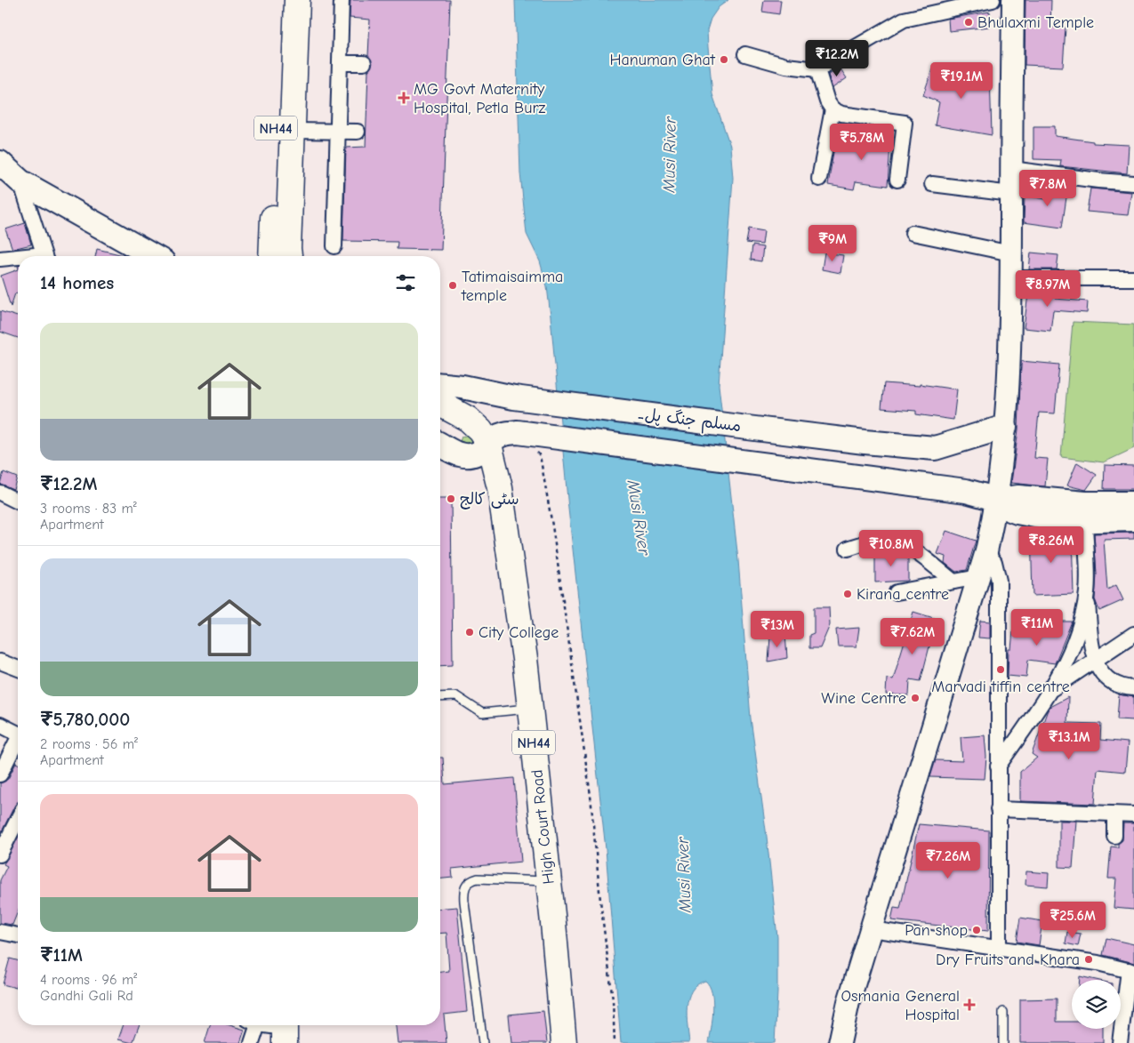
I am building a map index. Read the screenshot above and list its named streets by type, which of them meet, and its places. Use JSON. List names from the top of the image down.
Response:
{
  "streets": {
    "highway": ["NH44", "High Court Road"],
    "main road": ["مسلم جنگ پل۔"]
  },
  "water": ["Musi River"],
  "places": {
    "other": [
      "Bhulaxmi Temple",
      "Hanuman Ghat",
      "Tatimaisaimma temple",
      "سٹی کالج",
      "Kirana centre",
      "City College",
      "Marvadi tiffin centre",
      "Wine Centre",
      "Pan shop",
      "Dry Fruits and Khara"
    ],
    "health": ["MG Govt Maternity Hospital, Petla Burz", "Osmania General Hospital"]
  },
  "page": {
    "price": [
      "₹12.2M",
      "₹19.1M",
      "₹5.78M",
      "₹7.8M",
      "₹9M",
      "₹8.97M",
      "₹8.26M",
      "₹10.8M",
      "₹11M",
      "₹13M",
      "₹7.62M",
      "₹13.1M",
      "₹7.26M",
      "₹25.6M"
    ],
    "heading": "14 homes",
    "list": [
      {
        "name": "₹12.2M",
        "note": "3 rooms · 83 m² · Apartment"
      },
      {
        "name": "₹5,780,000",
        "note": "2 rooms · 56 m² · Apartment"
      },
      {
        "name": "₹11M",
        "note": "4 rooms · 96 m² · Gandhi Gali Rd"
      }
    ]
  }
}
